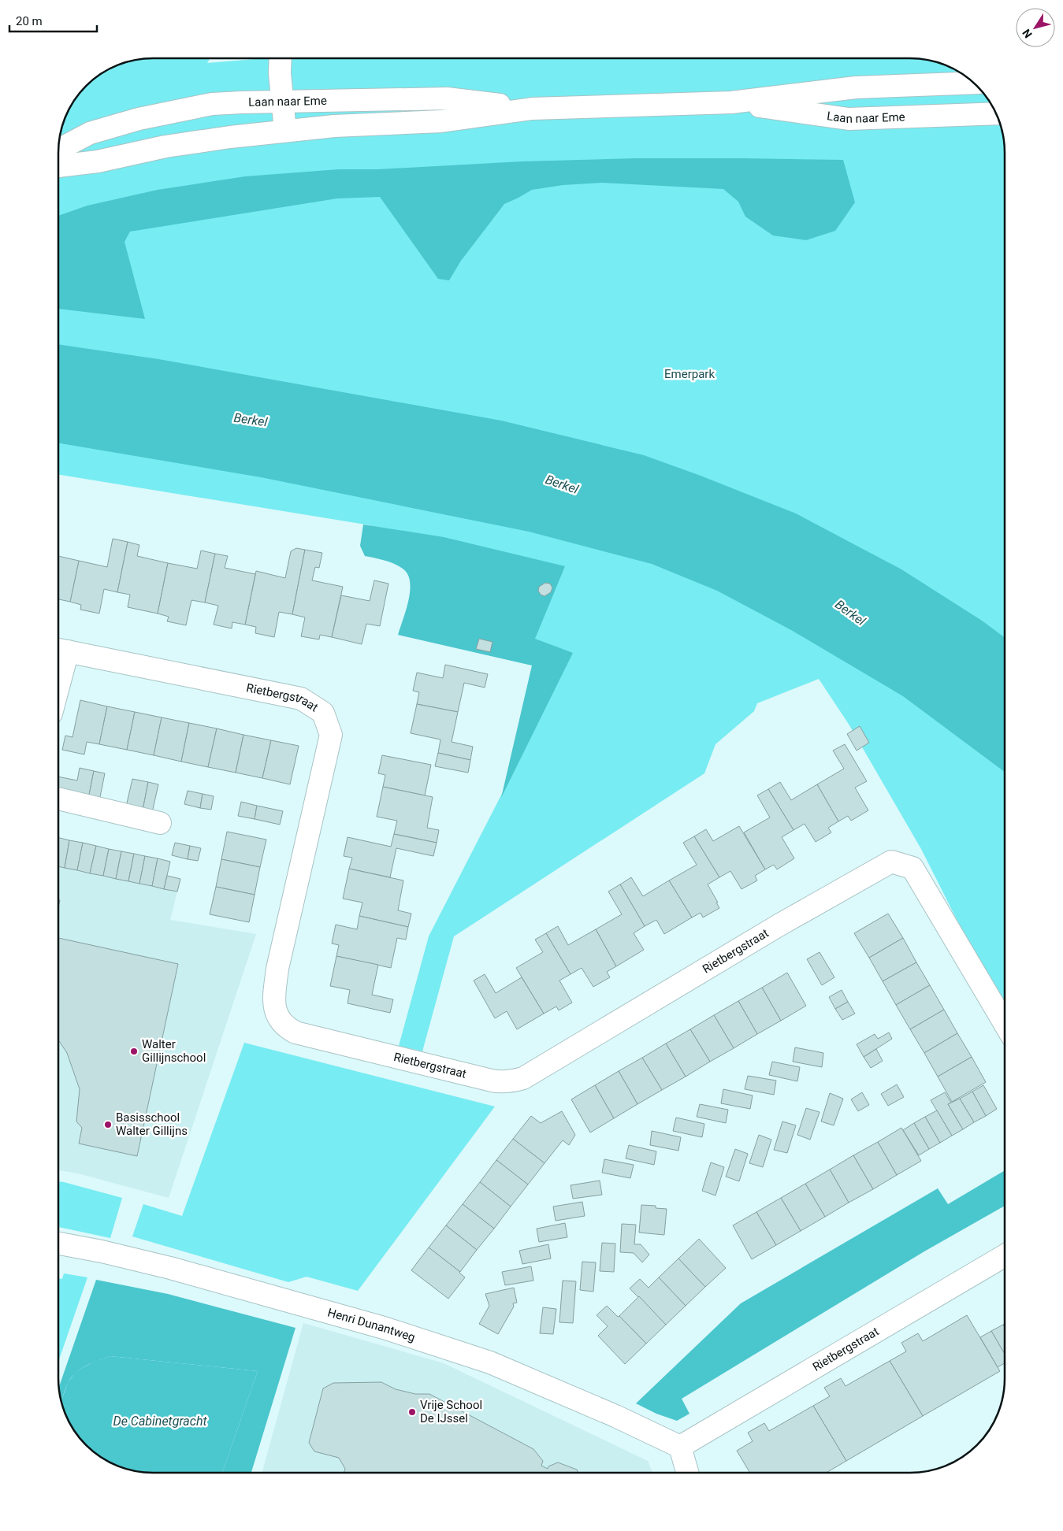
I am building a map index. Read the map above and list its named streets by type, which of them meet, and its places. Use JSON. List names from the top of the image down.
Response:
{
  "streets": {
    "street": ["Laan naar Eme", "Rietbergstraat", "Henri Dunantweg"]
  },
  "crossings": [
    ["Rietbergstraat", "Henri Dunantweg"]
  ],
  "water": ["Berkel", "De Cabinetgracht"],
  "parks": ["Emerpark"],
  "places": ["Walter Gillijnschool", "Basisschool Walter Gillijns", "Vrije School De IJssel"],
  "scale_bar": "20 m",
  "north": "bottom left"
}
